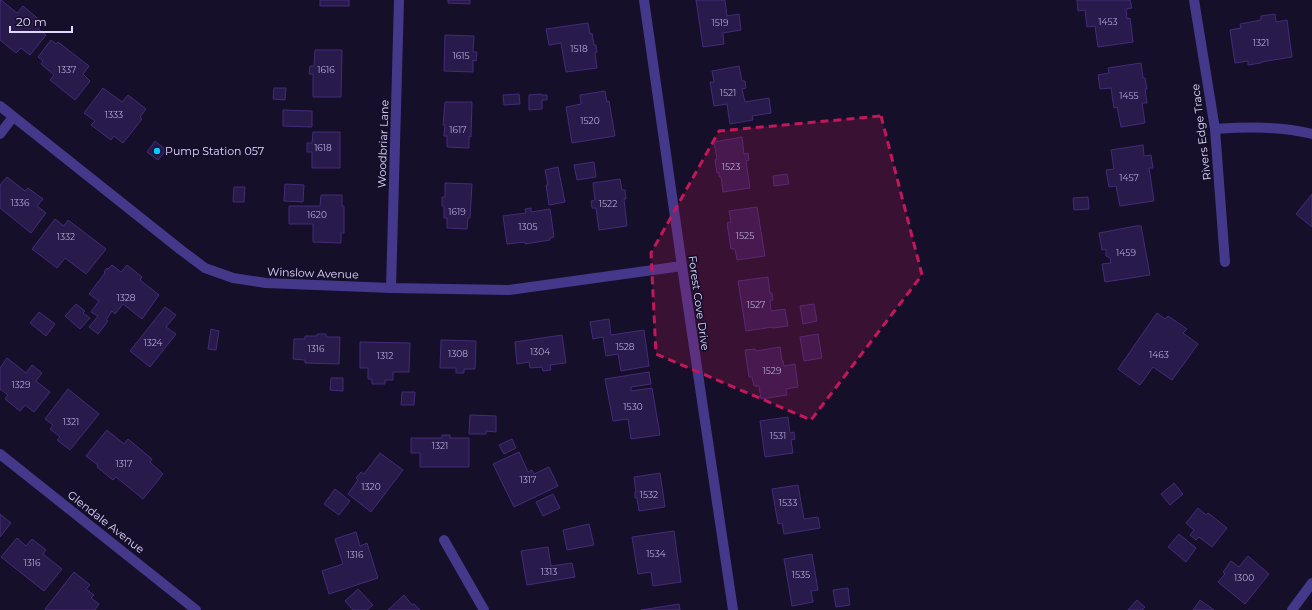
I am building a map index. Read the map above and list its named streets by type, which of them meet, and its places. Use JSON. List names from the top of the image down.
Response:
{
  "streets": {
    "street": [
      "Rivers Edge Trace",
      "Woodbriar Lane",
      "Winslow Avenue",
      "Forest Cove Drive",
      "Glendale Avenue"
    ]
  },
  "crossings": [
    ["Woodbriar Lane", "Winslow Avenue"],
    ["Winslow Avenue", "Forest Cove Drive"]
  ],
  "places": ["Pump Station 057"],
  "house_numbers": [
    "1453",
    "1519",
    "1321",
    "1518",
    "1615",
    "1337",
    "1616",
    "1521",
    "1455",
    "1333",
    "1520",
    "1617",
    "1618",
    "1523",
    "1457",
    "1336",
    "1522",
    "1619",
    "1620",
    "1305",
    "1525",
    "1332",
    "1459",
    "1328",
    "1527",
    "1324",
    "1528",
    "1316",
    "1304",
    "1308",
    "1463",
    "1312",
    "1529",
    "1329",
    "1530",
    "1321",
    "1531",
    "1321",
    "1317",
    "1317",
    "1320",
    "1532",
    "1533",
    "1534",
    "1316",
    "1316",
    "1313",
    "1535",
    "1300"
  ],
  "scale_bar": "20 m"
}
